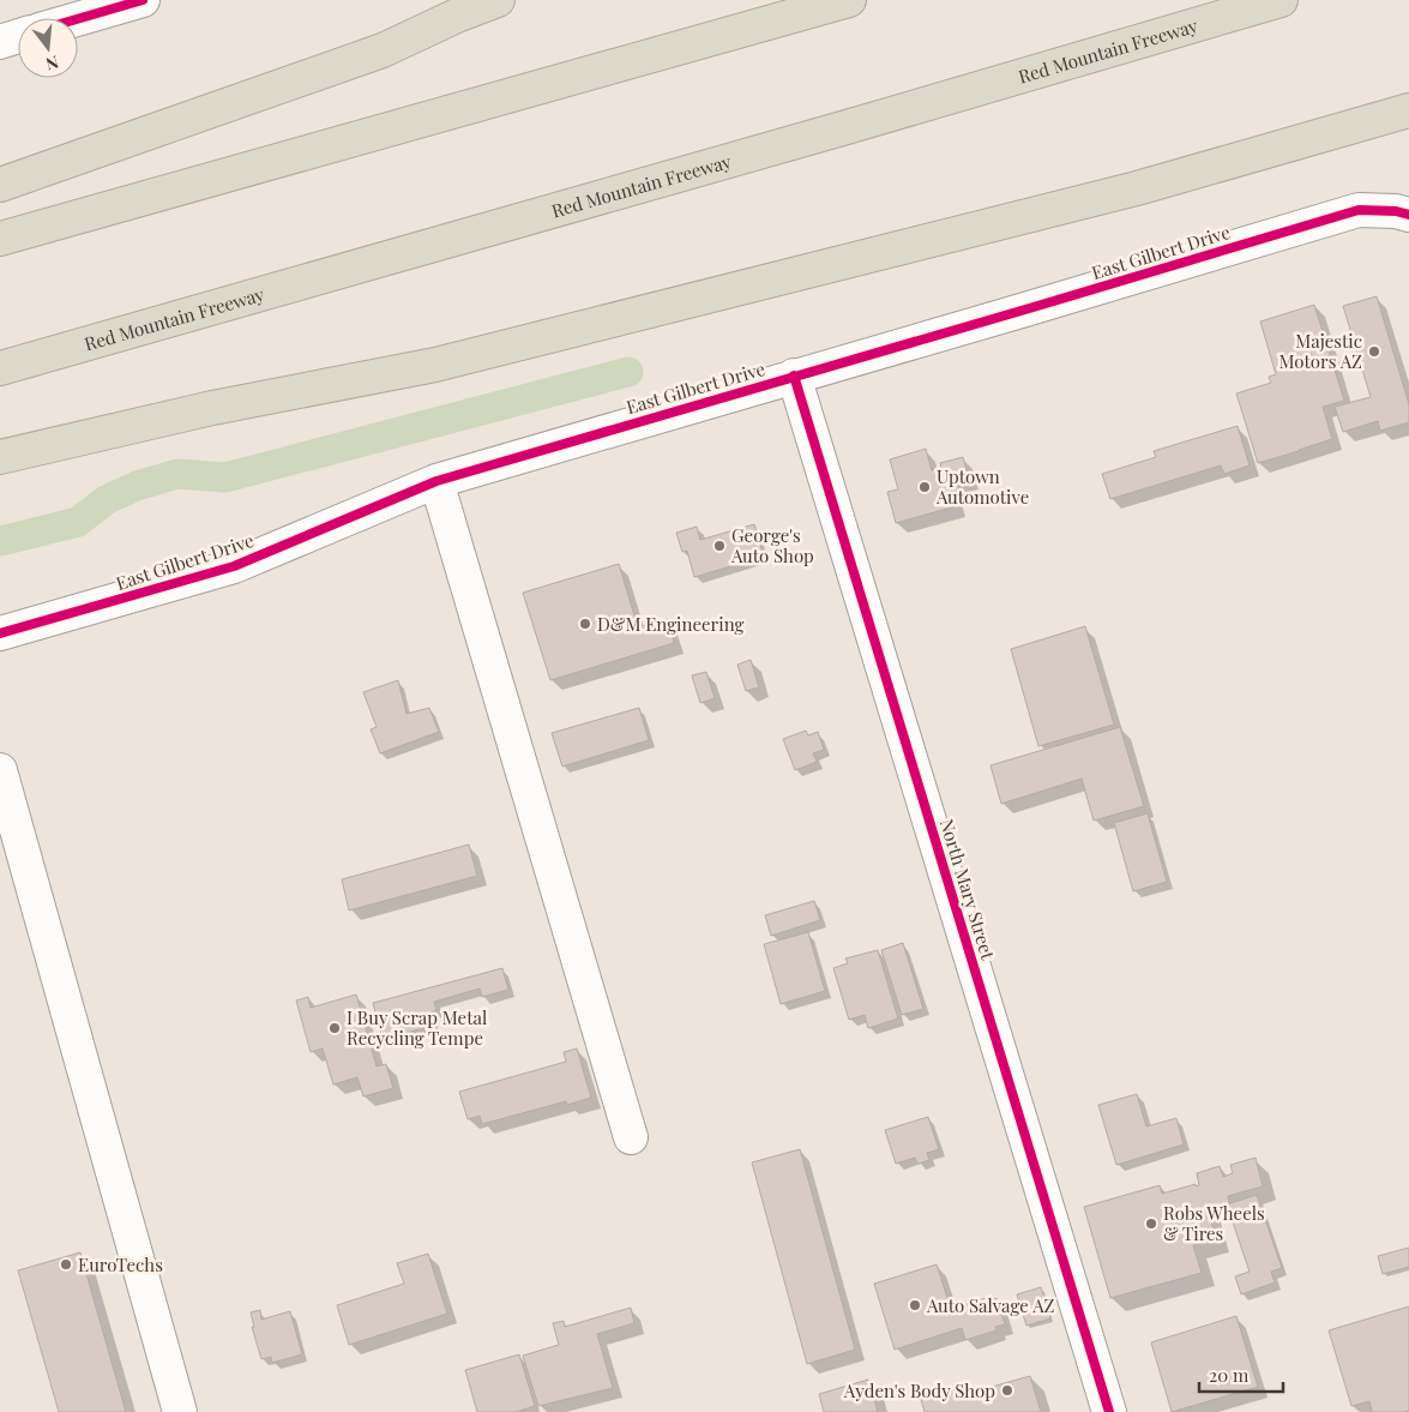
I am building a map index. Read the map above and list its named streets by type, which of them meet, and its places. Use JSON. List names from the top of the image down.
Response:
{
  "streets": {
    "highway": ["Red Mountain Freeway"],
    "street": ["East Gilbert Drive", "North Mary Street"]
  },
  "crossings": [
    ["East Gilbert Drive", "North Mary Street"]
  ],
  "places": [
    "Majestic Motors AZ",
    "Uptown Automotive",
    "George's Auto Shop",
    "D&M Engineering",
    "I Buy Scrap Metal Recycling Tempe",
    "Robs Wheels & Tires",
    "EuroTechs",
    "Auto Salvage AZ",
    "Ayden's Body Shop"
  ],
  "scale_bar": "20 m",
  "north": "bottom"
}
